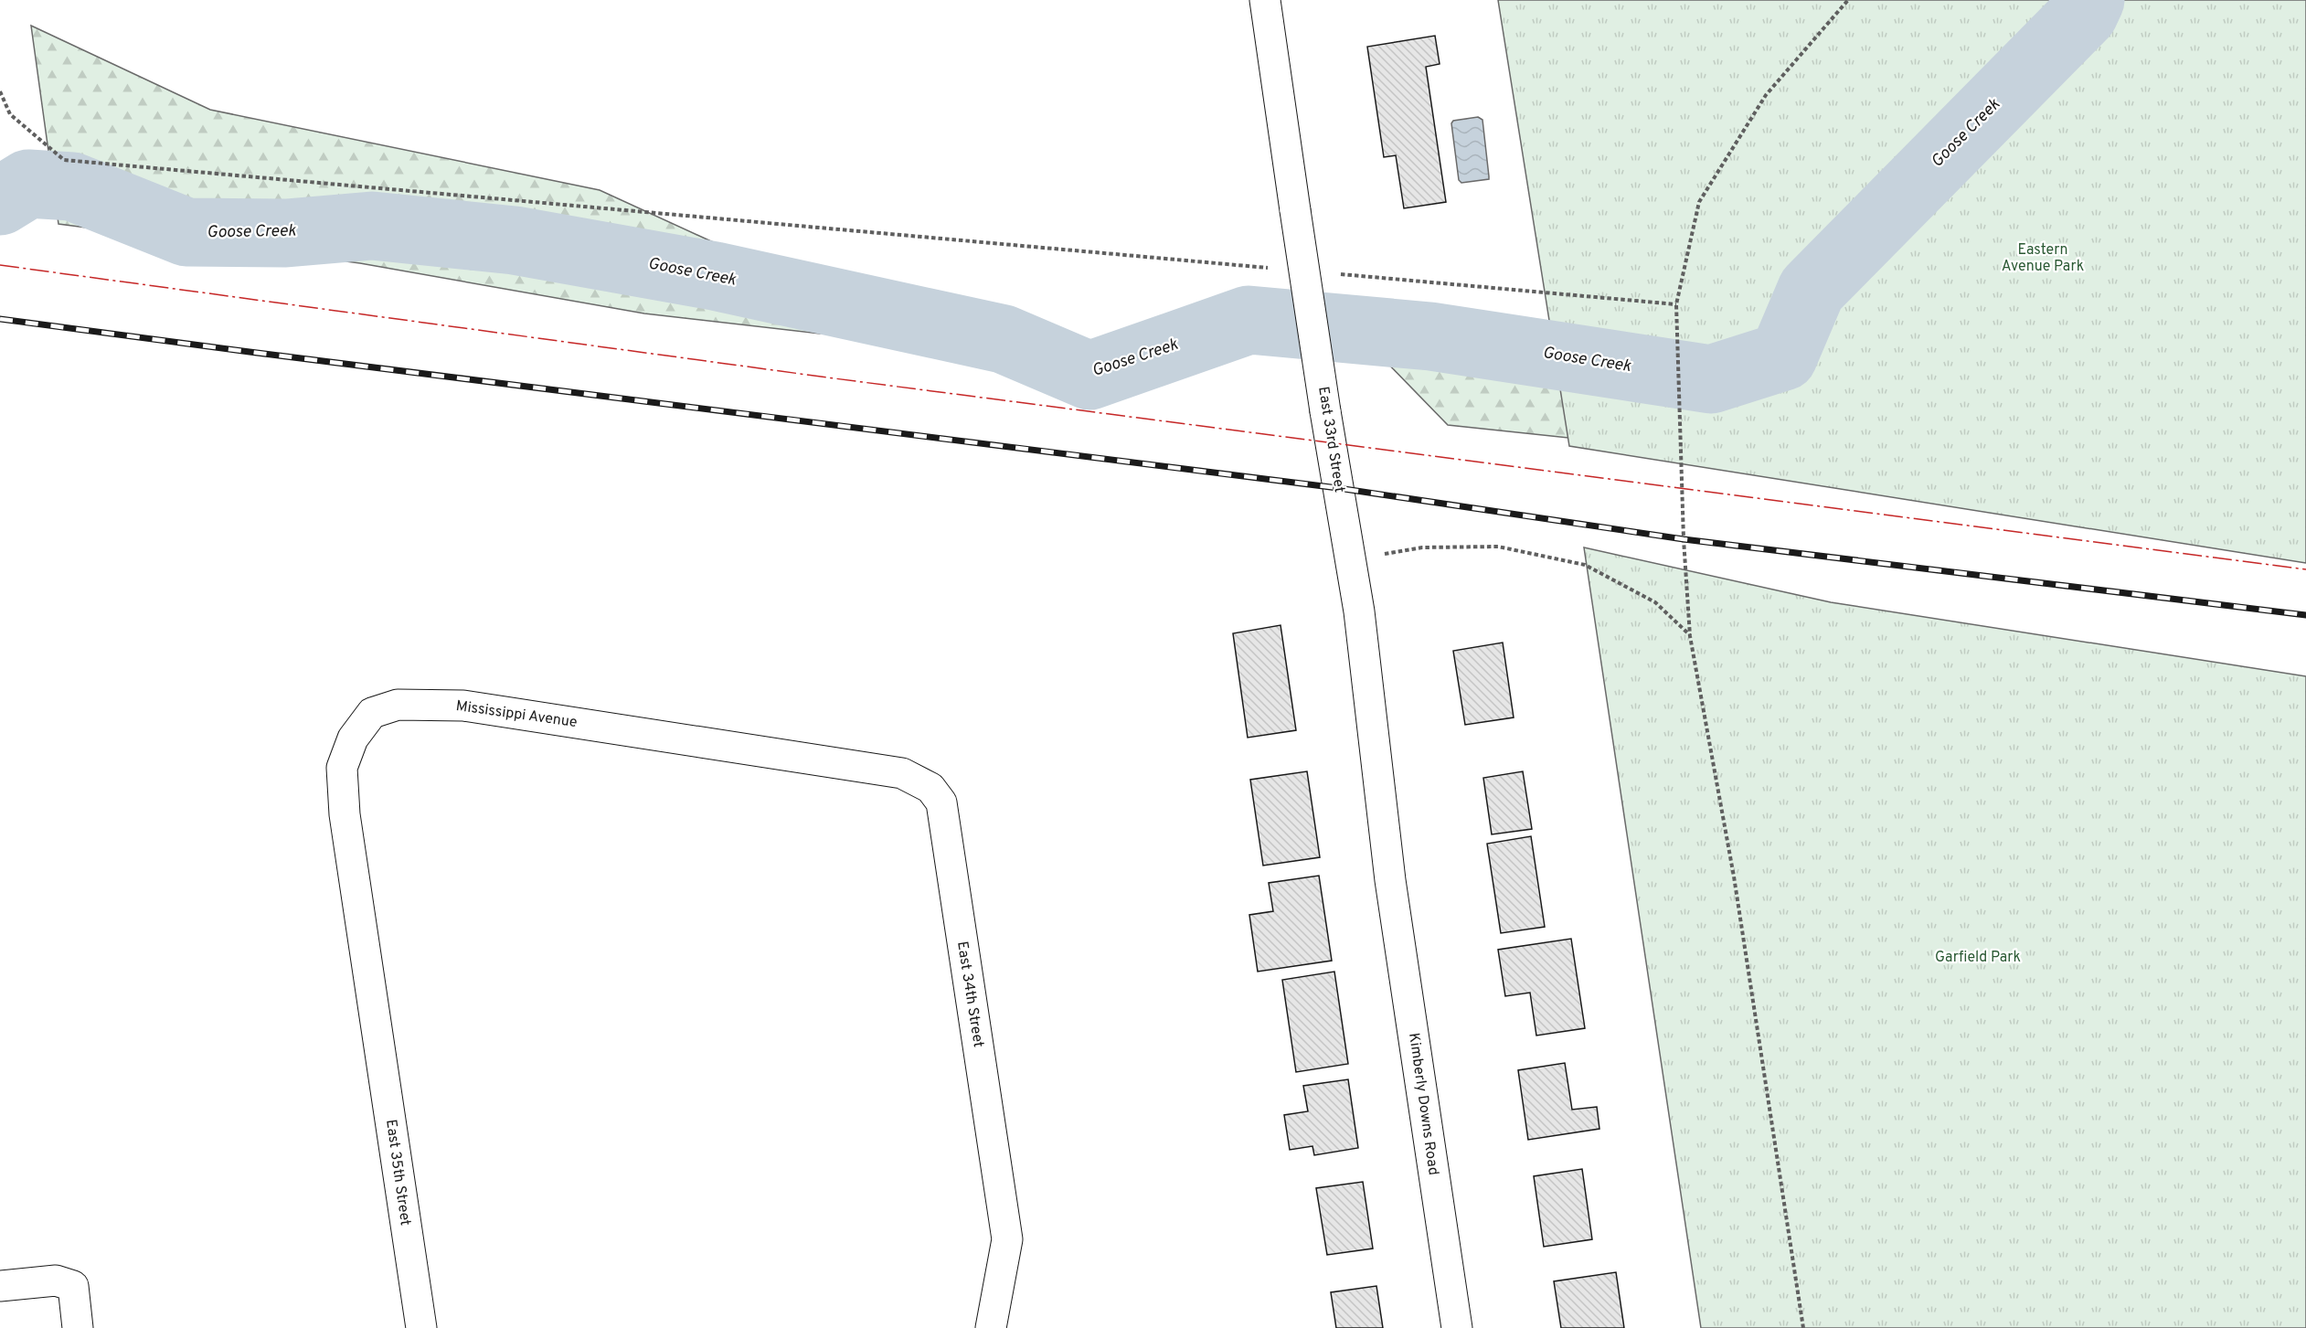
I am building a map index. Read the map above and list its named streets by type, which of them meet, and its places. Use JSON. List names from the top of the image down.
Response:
{
  "streets": {
    "street": [
      "East 33rd Street",
      "Mississippi Avenue",
      "East 34th Street",
      "Kimberly Downs Road",
      "East 35th Street"
    ]
  },
  "crossings": [
    ["East 33rd Street", "Kimberly Downs Road"],
    ["Mississippi Avenue", "East 34th Street"],
    ["Mississippi Avenue", "East 35th Street"]
  ],
  "water": ["Goose Creek"],
  "parks": ["Eastern Avenue Park", "Garfield Park"]
}
